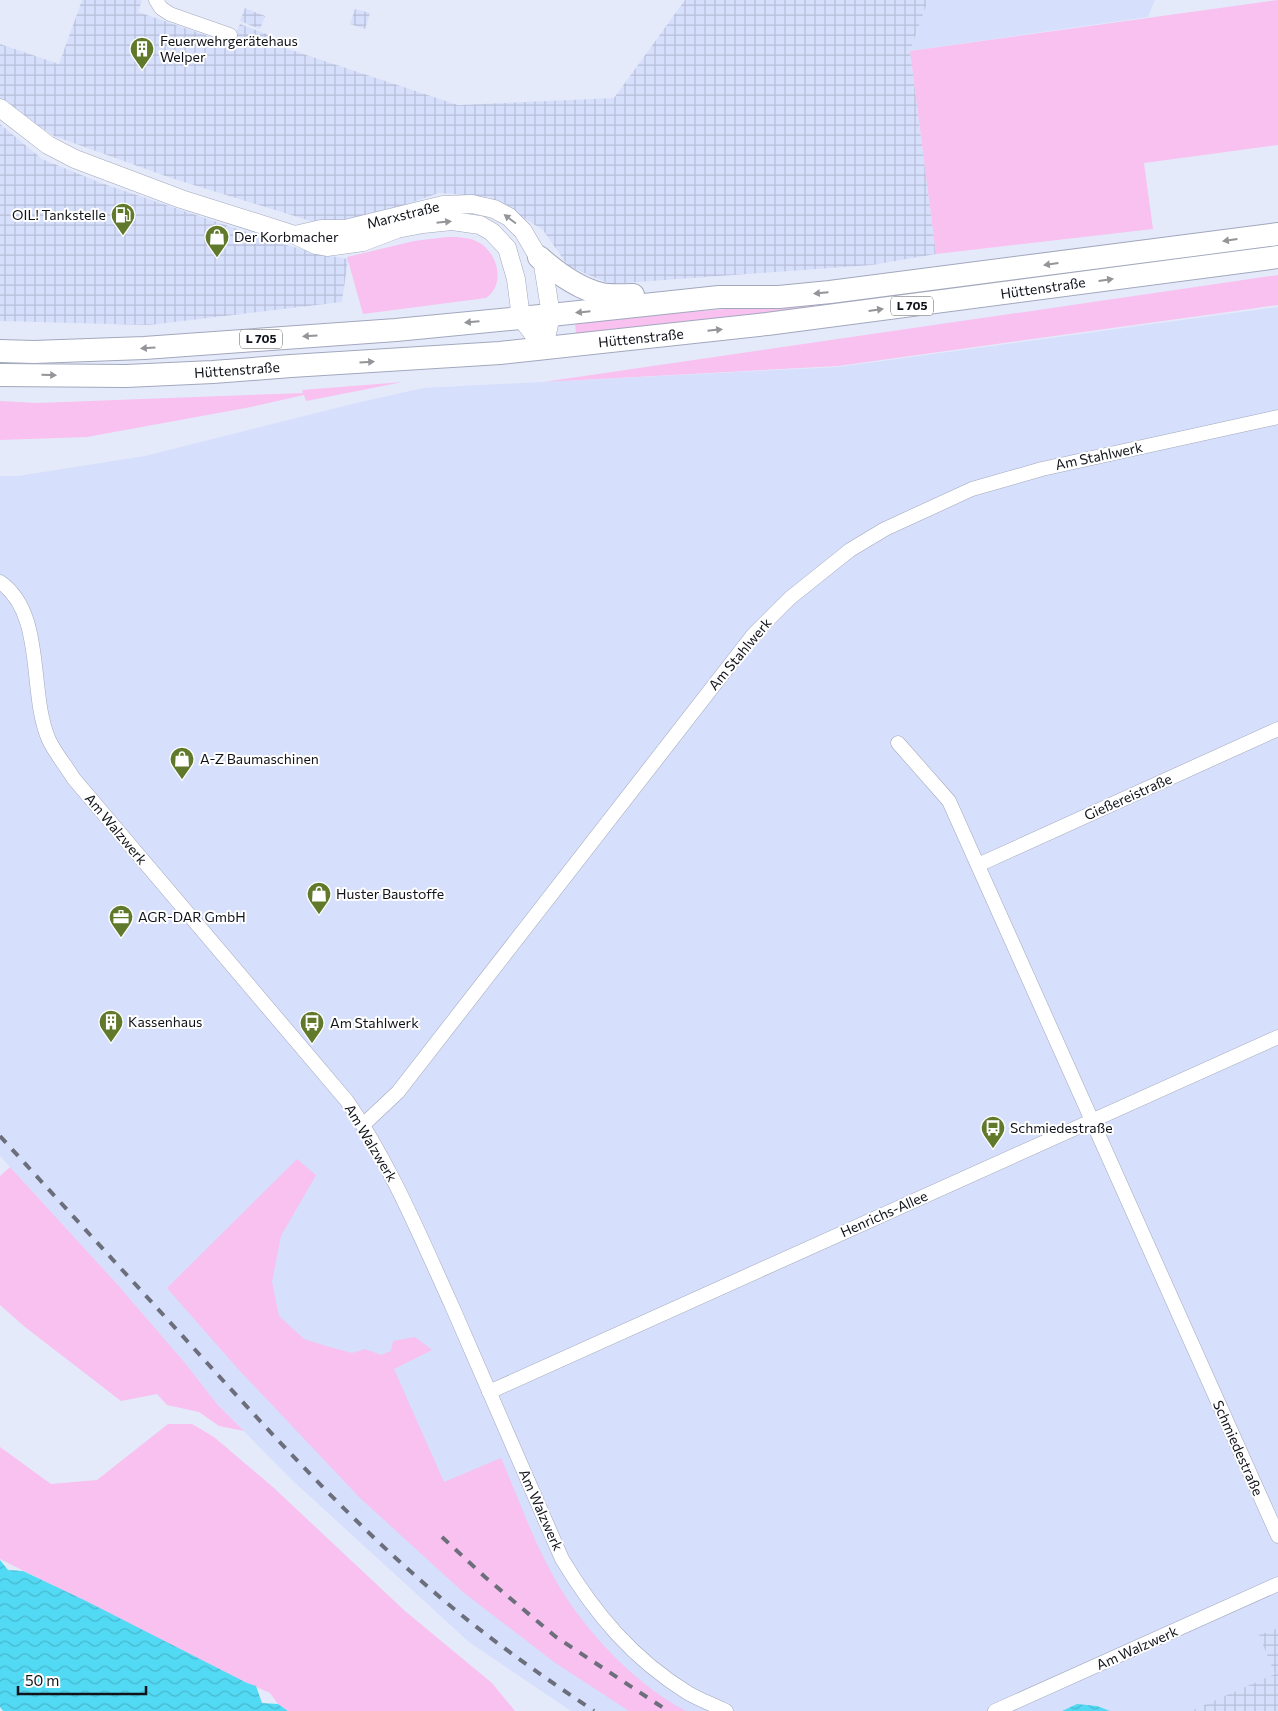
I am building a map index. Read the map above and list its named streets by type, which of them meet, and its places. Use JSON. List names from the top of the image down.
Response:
{
  "streets": {
    "main road": ["Hüttenstraße", "L 705"],
    "street": [
      "Marxstraße",
      "Am Stahlwerk",
      "Gießereistraße",
      "Am Walzwerk",
      "Henrichs-Allee",
      "Schmiedestraße"
    ]
  },
  "crossings": [
    ["Marxstraße", "Hüttenstraße"],
    ["Marxstraße", "L 705"],
    ["Hüttenstraße", "L 705"],
    ["Am Stahlwerk", "Am Walzwerk"],
    ["Gießereistraße", "Schmiedestraße"],
    ["Am Walzwerk", "Henrichs-Allee"],
    ["Henrichs-Allee", "Schmiedestraße"]
  ],
  "places": {
    "building": ["Feuerwehrgerätehaus Welper", "Kassenhaus"],
    "fuel station": ["OIL! Tankstelle"],
    "shop": ["Der Korbmacher", "A-Z Baumaschinen", "Huster Baustoffe"],
    "office": ["AGR-DAR GmbH"],
    "bus stop": ["Am Stahlwerk", "Schmiedestraße"]
  },
  "scale_bar": "50 m"
}
